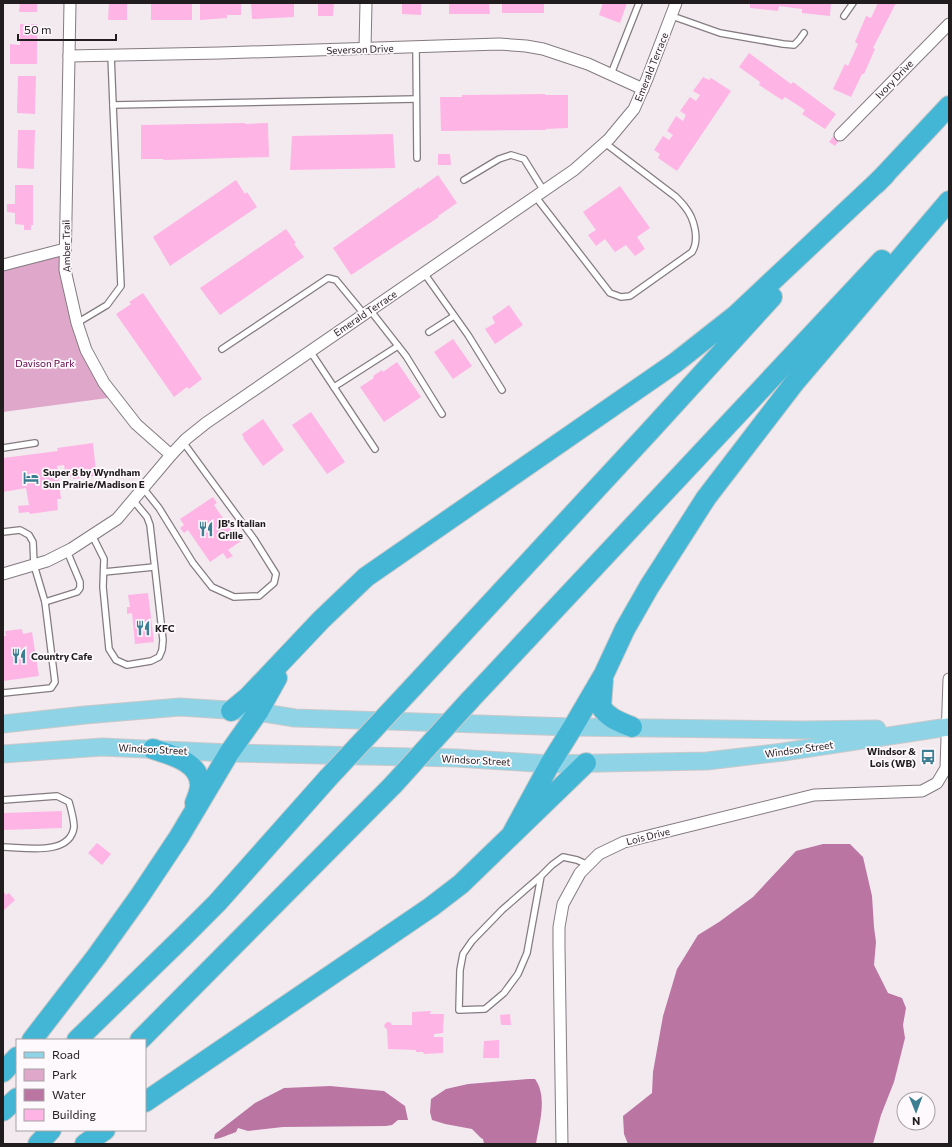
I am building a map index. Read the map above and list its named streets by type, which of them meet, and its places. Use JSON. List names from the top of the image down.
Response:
{
  "streets": {
    "main road": ["Windsor Street"],
    "street": [
      "Severson Drive",
      "Emerald Terrace",
      "Ivory Drive",
      "Amber Trail",
      "Lois Drive"
    ]
  },
  "crossings": [
    ["Severson Drive", "Emerald Terrace"],
    ["Severson Drive", "Amber Trail"],
    ["Emerald Terrace", "Amber Trail"],
    ["Windsor Street", "Lois Drive"]
  ],
  "parks": ["Davison Park"],
  "places": {
    "hotel": ["Super 8 by Wyndham Sun Prairie/Madison E"],
    "restaurant": ["JB's Italian Grille", "KFC", "Country Cafe"],
    "bus stop": ["Windsor & Lois (WB)"]
  },
  "legend": [
    "Road",
    "Park",
    "Water",
    "Building"
  ],
  "scale_bar": "50 m",
  "north": "bottom"
}
